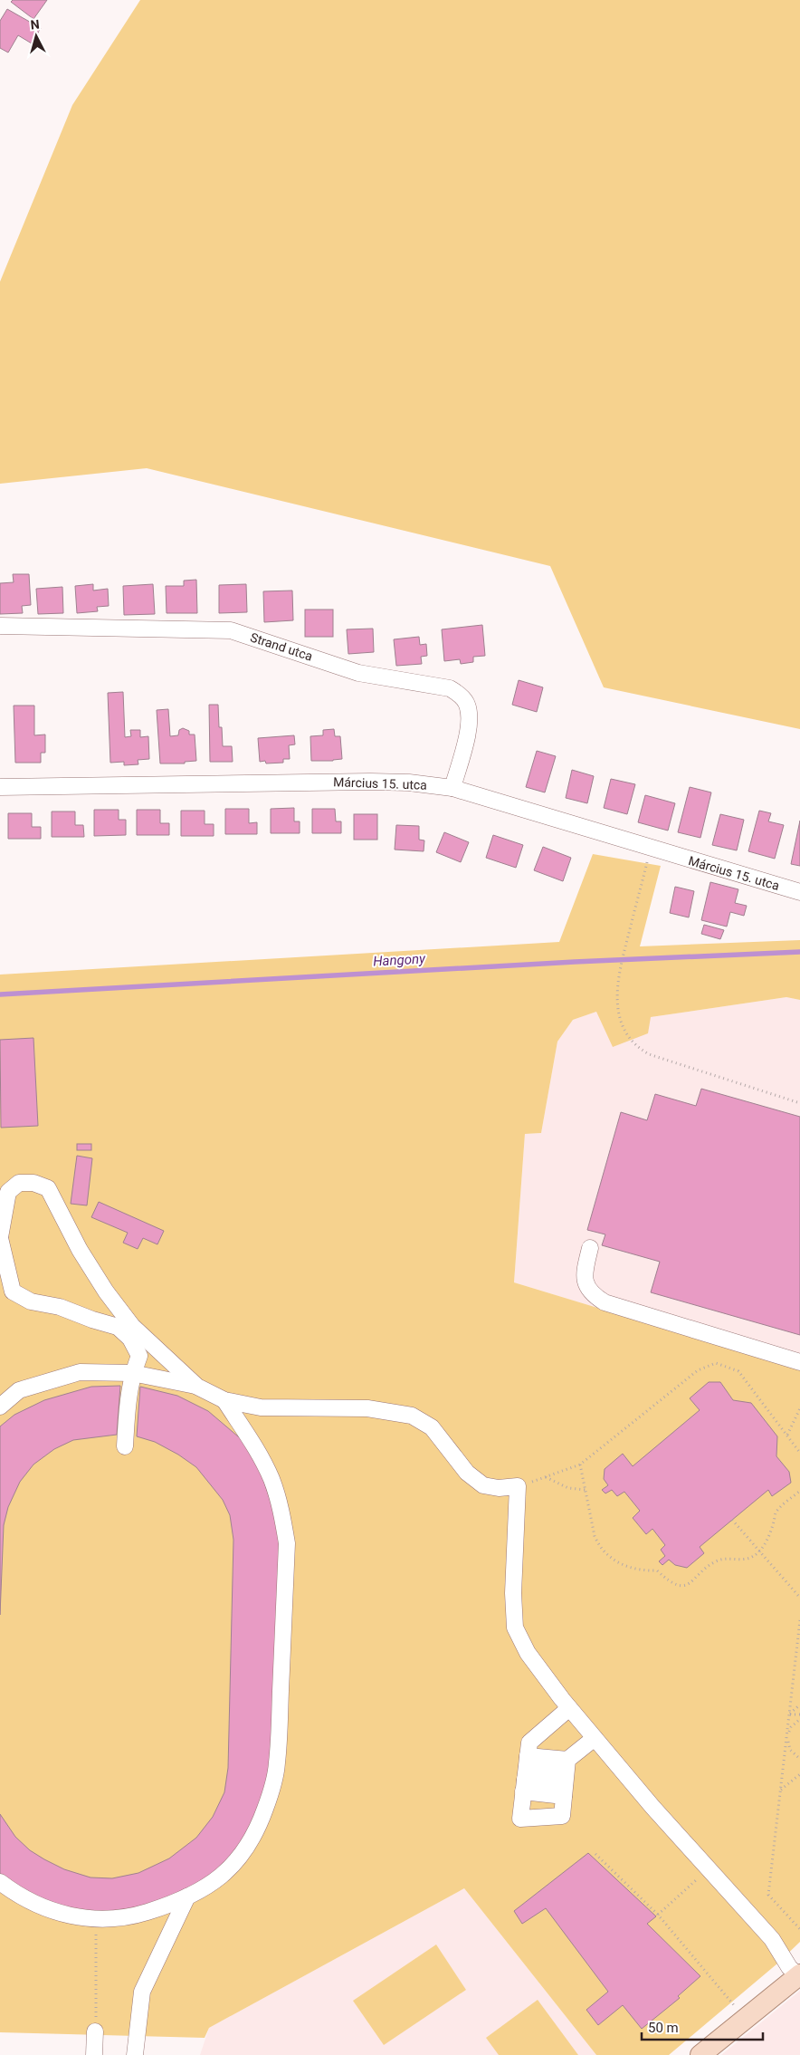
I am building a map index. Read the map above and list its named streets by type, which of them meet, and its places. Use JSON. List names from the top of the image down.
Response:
{
  "streets": {
    "street": ["Strand utca", "Március 15. utca"]
  },
  "crossings": [
    ["Strand utca", "Március 15. utca"]
  ],
  "water": ["Hangony"],
  "scale_bar": "50 m",
  "north": "top"
}
